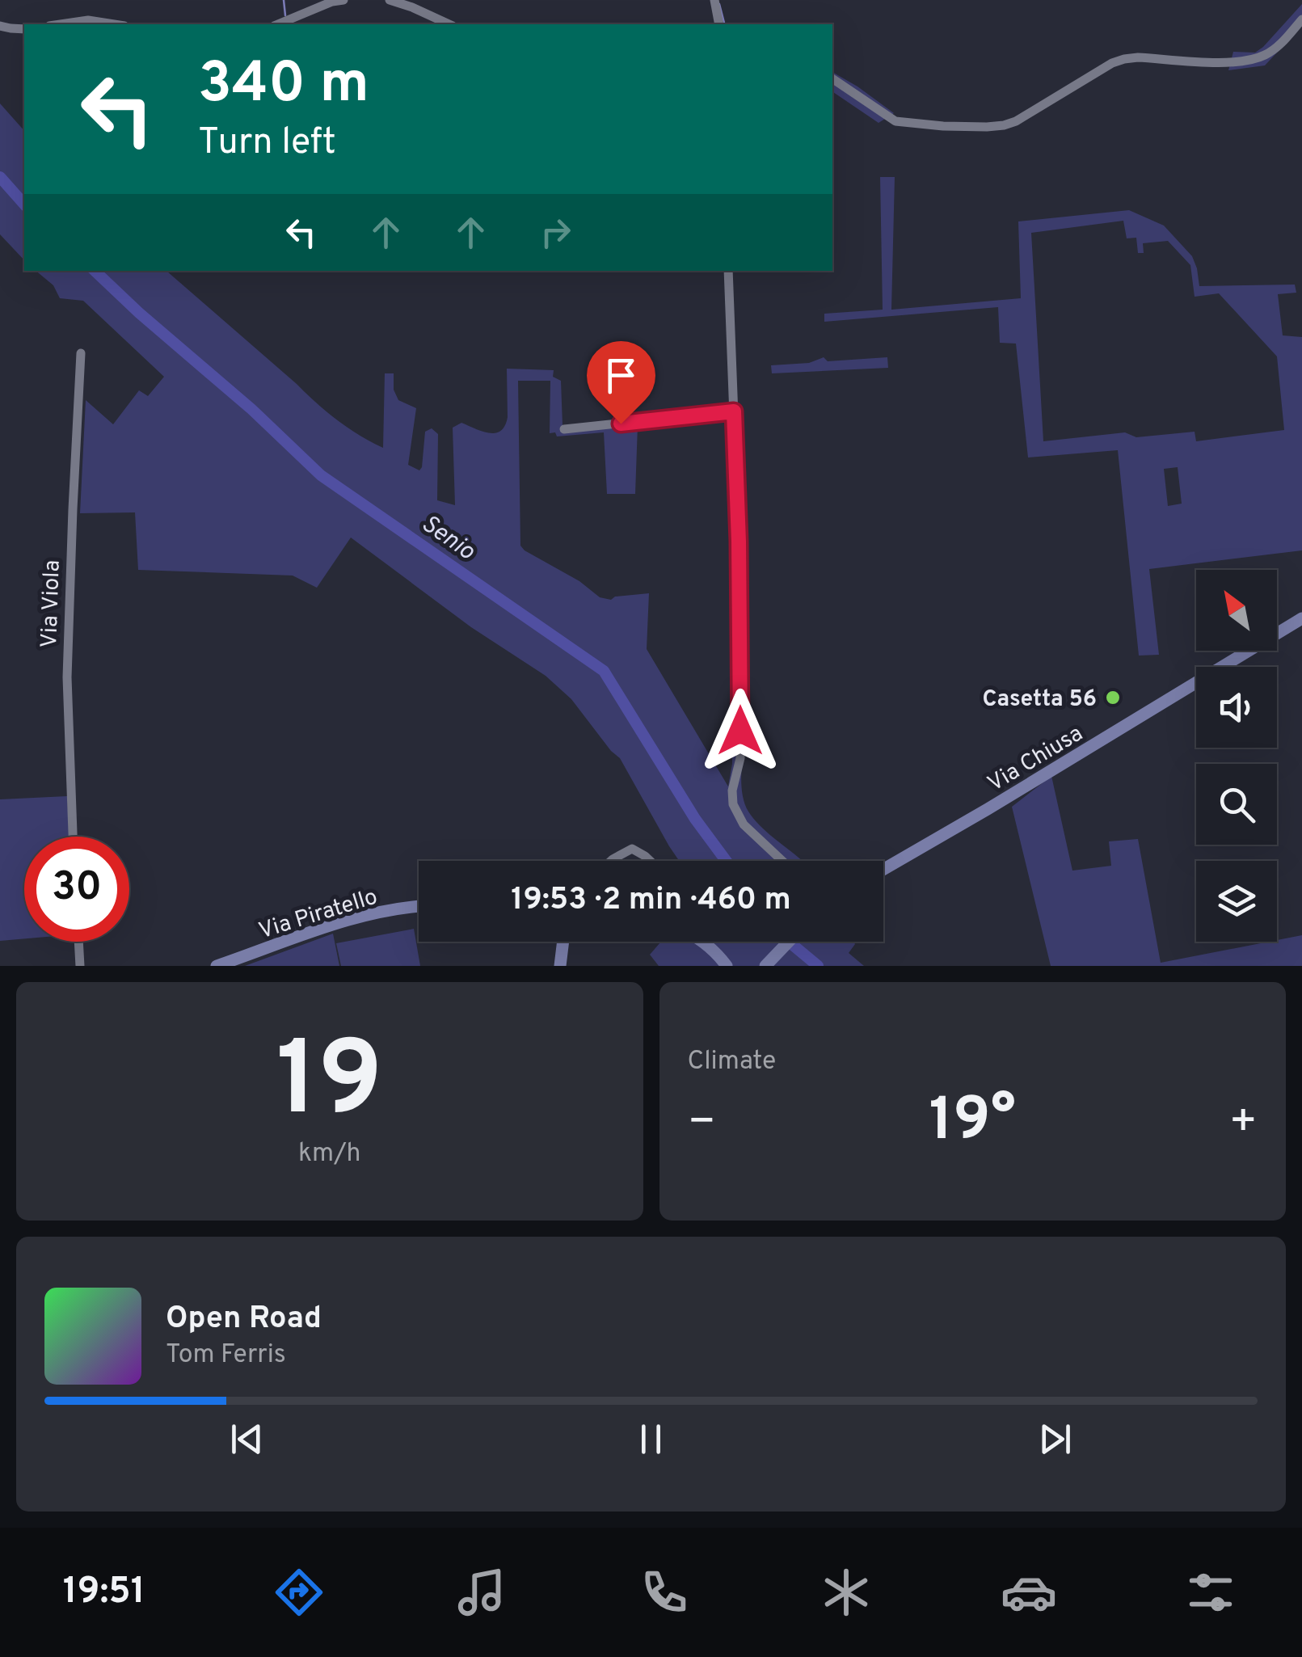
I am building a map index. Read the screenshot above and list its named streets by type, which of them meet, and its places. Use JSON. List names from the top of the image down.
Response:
{
  "streets": {
    "main road": ["Via Chiusa", "Via Piratello"],
    "street": ["Via Viola"]
  },
  "water": ["Senio"],
  "places": ["Casetta 56"],
  "north": "top left",
  "page": {
    "turn": ["340 m", "Turn left"],
    "limit": "30",
    "trip": "19:53 · 2 min · 460 m",
    "tile": [
      ["19", "km/h"],
      "Climate"
    ],
    "heat": ["−", "19°", "+"],
    "song": ["Open Road", "Tom Ferris"],
    "tabs": "19:51"
  }
}
